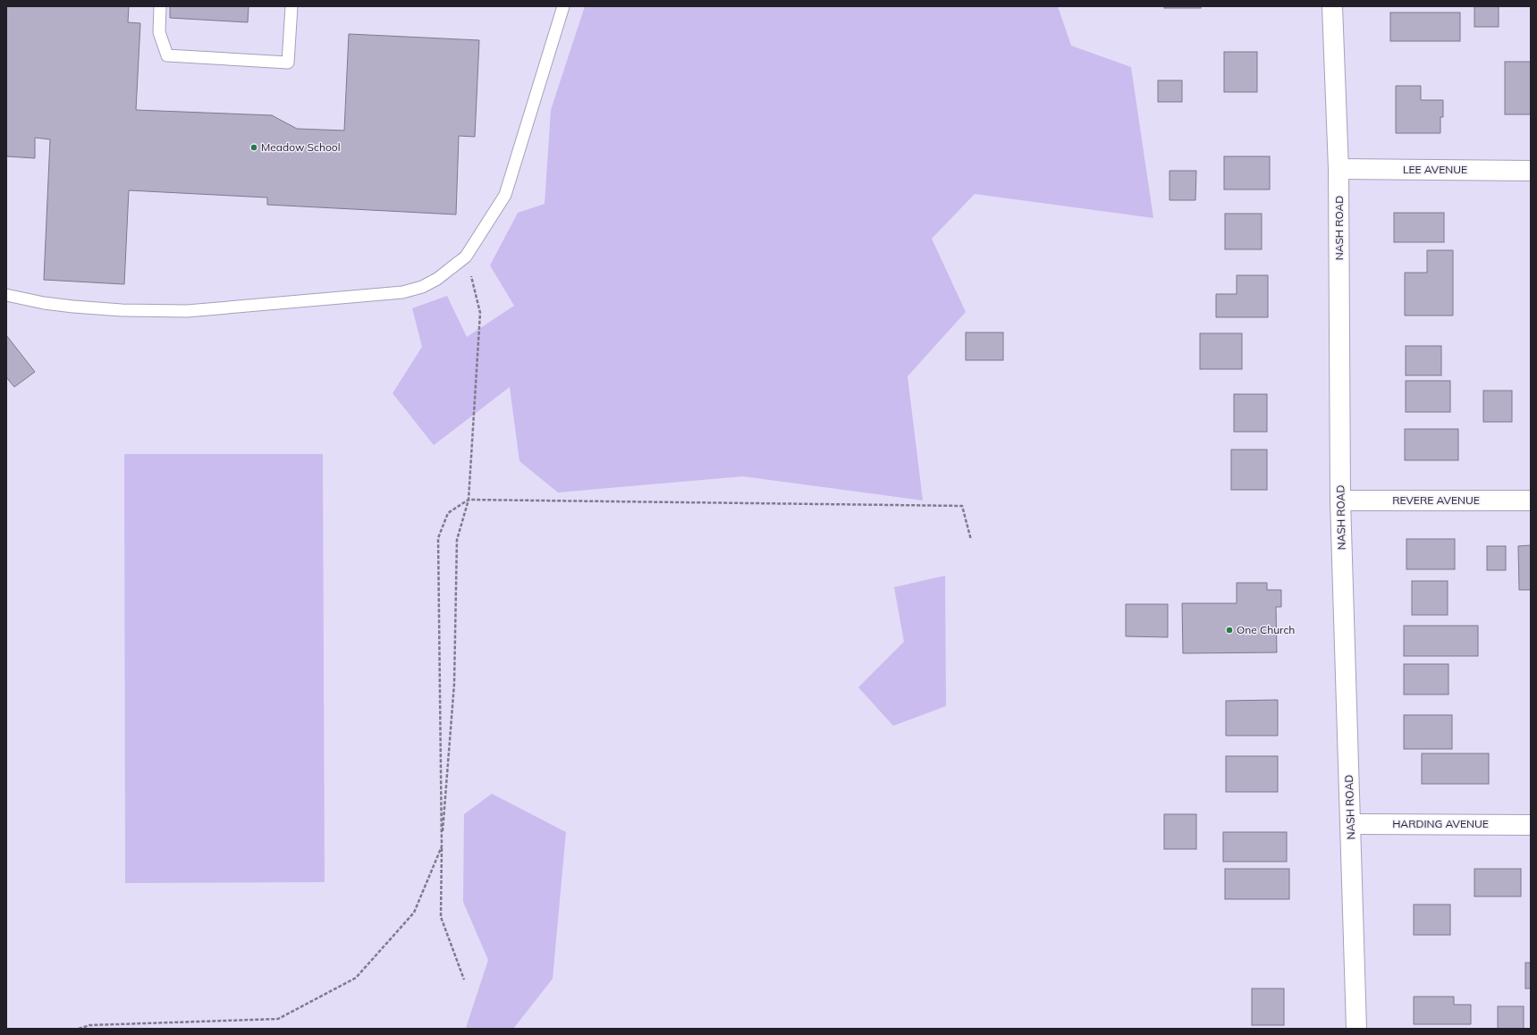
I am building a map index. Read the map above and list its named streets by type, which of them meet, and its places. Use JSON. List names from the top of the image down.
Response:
{
  "streets": {
    "main road": [
      "LEE AVENUE",
      "NASH ROAD",
      "REVERE AVENUE",
      "HARDING AVENUE"
    ]
  },
  "crossings": [
    ["LEE AVENUE", "NASH ROAD"],
    ["NASH ROAD", "REVERE AVENUE"],
    ["NASH ROAD", "HARDING AVENUE"]
  ],
  "places": ["Meadow School", "One Church"]
}
